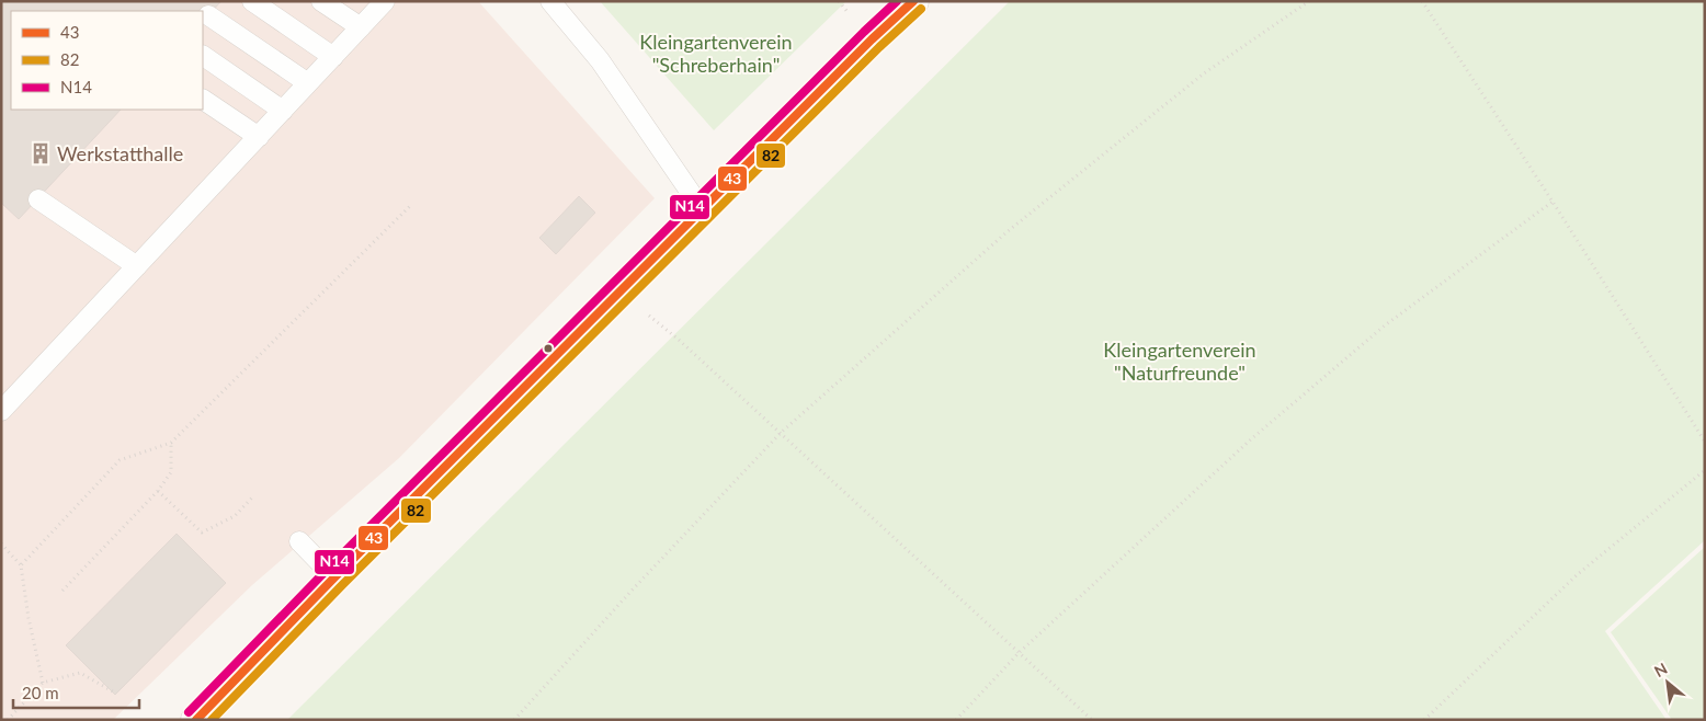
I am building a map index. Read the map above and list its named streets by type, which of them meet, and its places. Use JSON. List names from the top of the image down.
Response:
{
  "parks": ["Kleingartenverein \"Schreberhain\"", "Kleingartenverein \"Naturfreunde\""],
  "places": {
    "building": ["Werkstatthalle"]
  },
  "lines": ["transit line 43", "transit line N14", "transit line 82"],
  "legend": ["43", "82", "N14"],
  "scale_bar": "20 m",
  "north": "top left"
}
